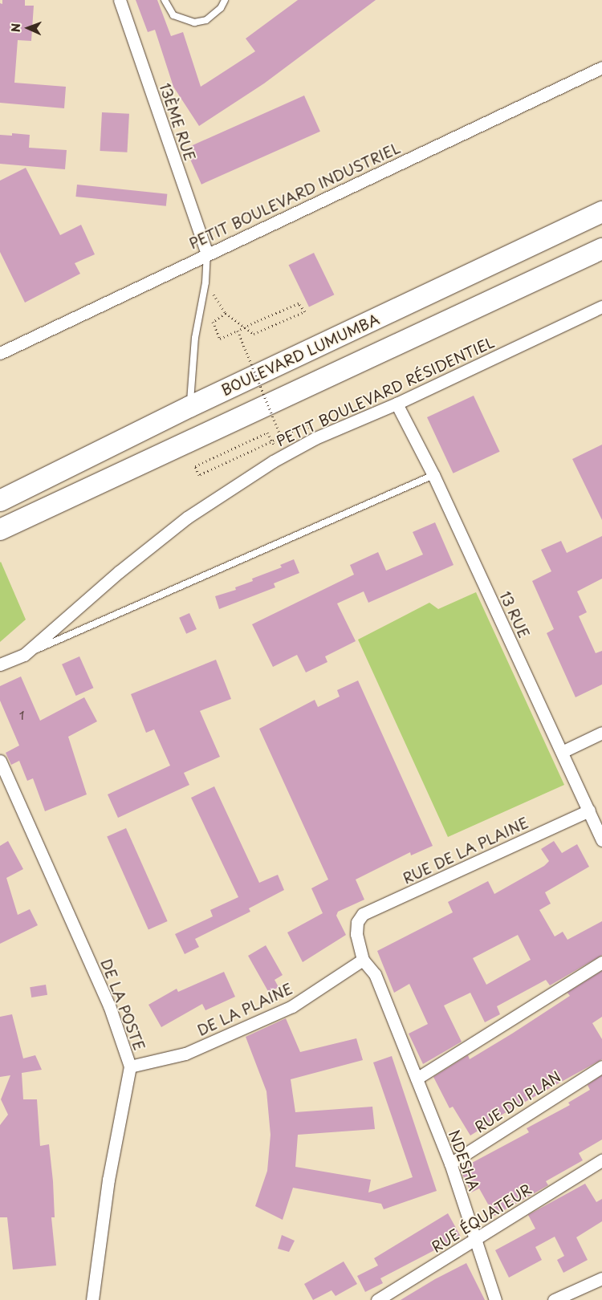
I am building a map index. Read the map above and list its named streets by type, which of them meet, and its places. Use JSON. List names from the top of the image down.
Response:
{
  "streets": {
    "highway": ["BOULEVARD LUMUMBA"],
    "street": [
      "13ÈME RUE",
      "PETIT BOULEVARD INDUSTRIEL",
      "PETIT BOULEVARD RÉSIDENTIEL",
      "13 RUE",
      "RUE DE LA PLAINE",
      "DE LA POSTE",
      "DE LA PLAINE",
      "RUE DU PLAN",
      "NDESHA",
      "RUE ÉQUATEUR"
    ]
  },
  "crossings": [
    ["13ÈME RUE", "PETIT BOULEVARD INDUSTRIEL"],
    ["PETIT BOULEVARD RÉSIDENTIEL", "13 RUE"],
    ["13 RUE", "RUE DE LA PLAINE"],
    ["RUE DE LA PLAINE", "NDESHA"],
    ["DE LA POSTE", "DE LA PLAINE"],
    ["DE LA PLAINE", "NDESHA"],
    ["RUE DU PLAN", "NDESHA"],
    ["NDESHA", "RUE ÉQUATEUR"]
  ],
  "house_numbers": ["1"],
  "north": "left"
}
